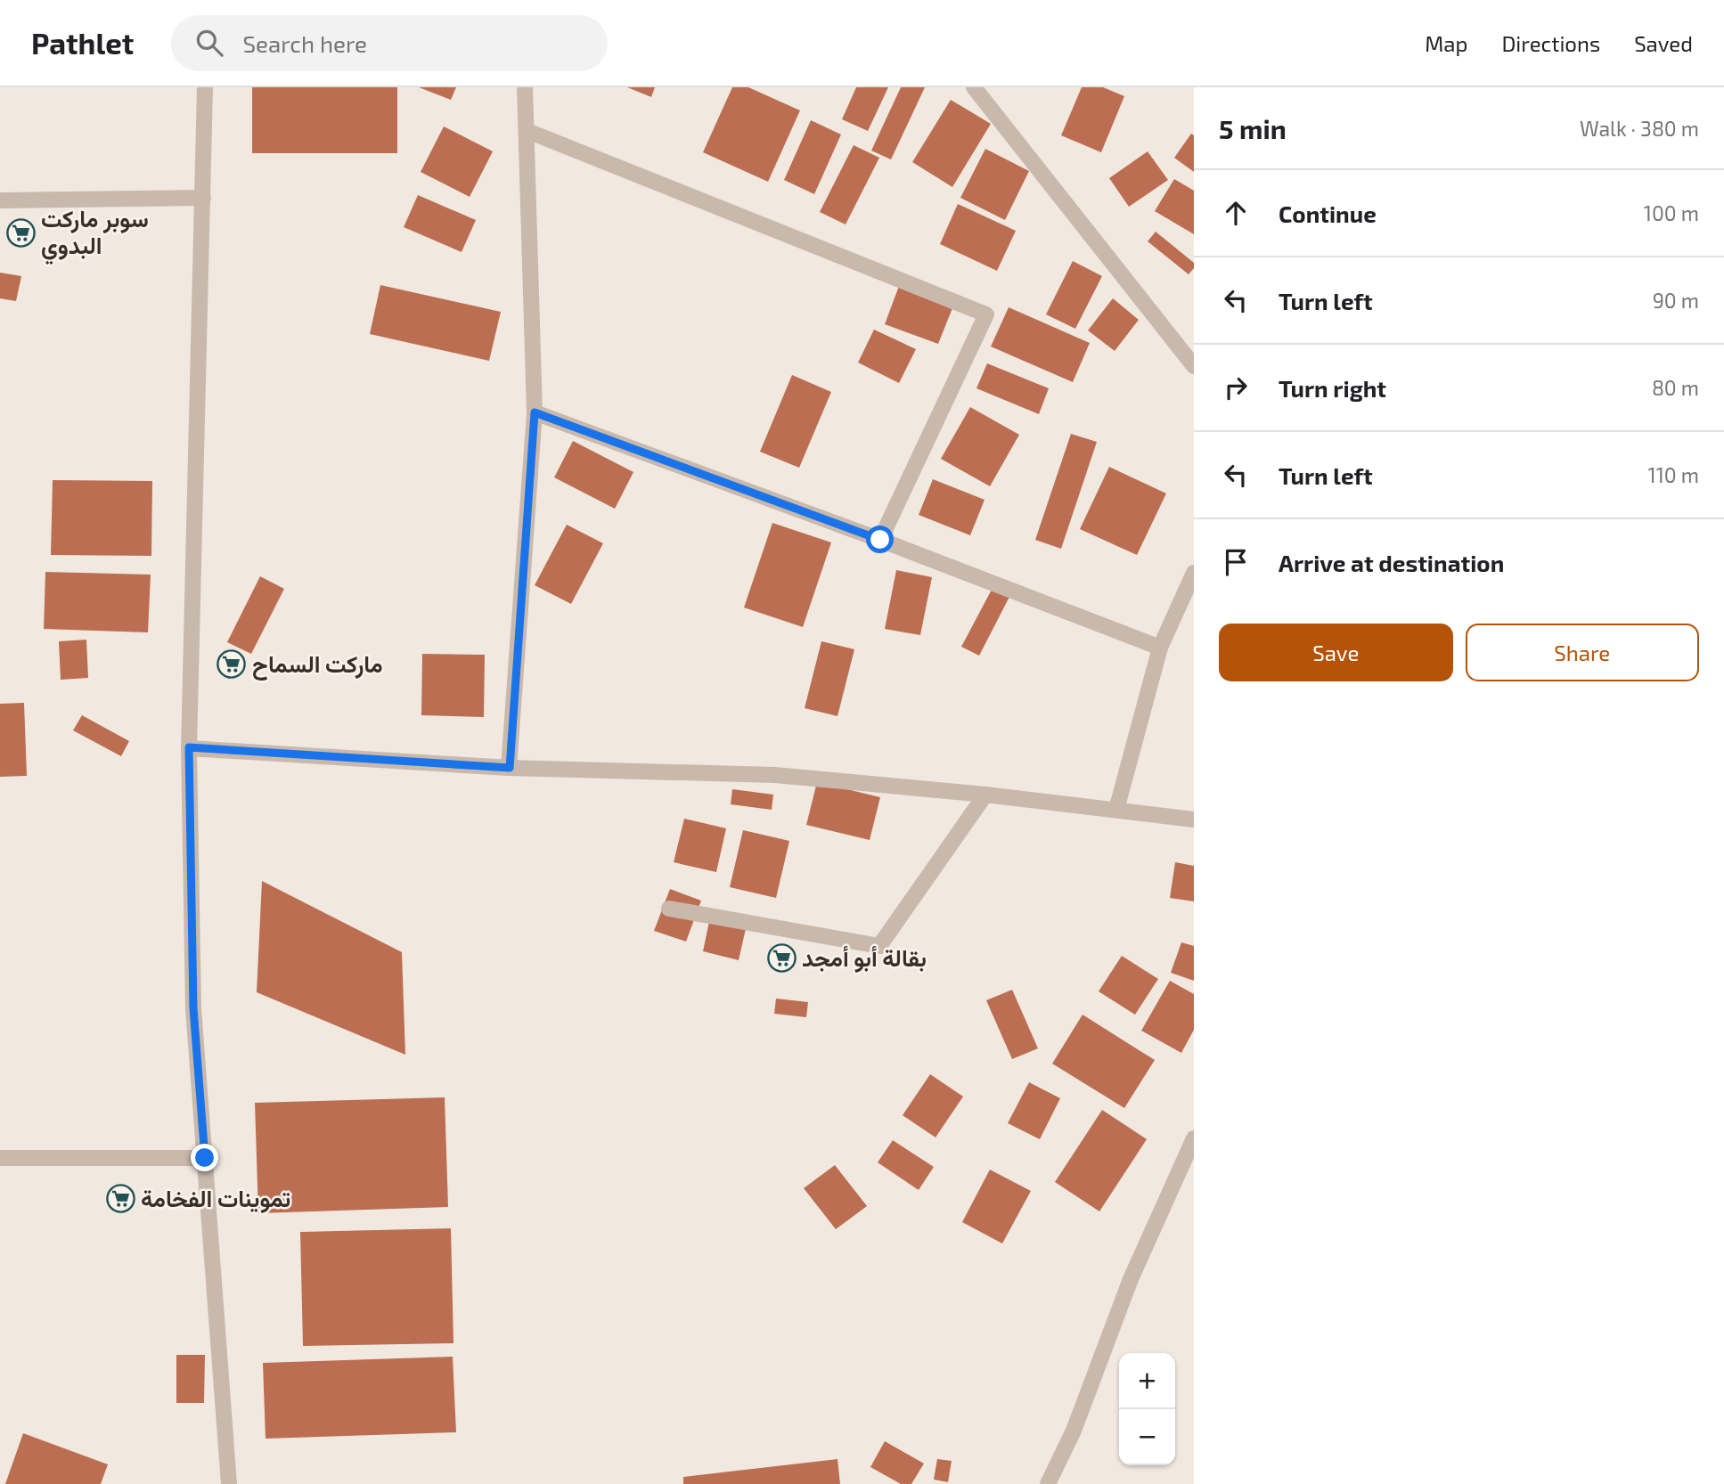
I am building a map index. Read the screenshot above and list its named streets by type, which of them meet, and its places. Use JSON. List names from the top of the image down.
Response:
{
  "places": {
    "supermarket": [
      "سوبر ماركت البدوي",
      "ماركت السماح",
      "بقالة أبو أمجد",
      "تموينات الفخامة"
    ]
  },
  "page": {
    "header": "Pathlet",
    "search": "Search here",
    "nav": ["Map", "Directions", "Saved"],
    "heading": ["5 min", "Walk · 380 m"],
    "list": [
      ["Continue", "100 m"],
      ["Turn left", "90 m"],
      ["Turn right", "80 m"],
      ["Turn left", "110 m"],
      "Arrive at destination"
    ],
    "buttons": ["Save", "Share"],
    "map_buttons": ["+", "−"]
  }
}
